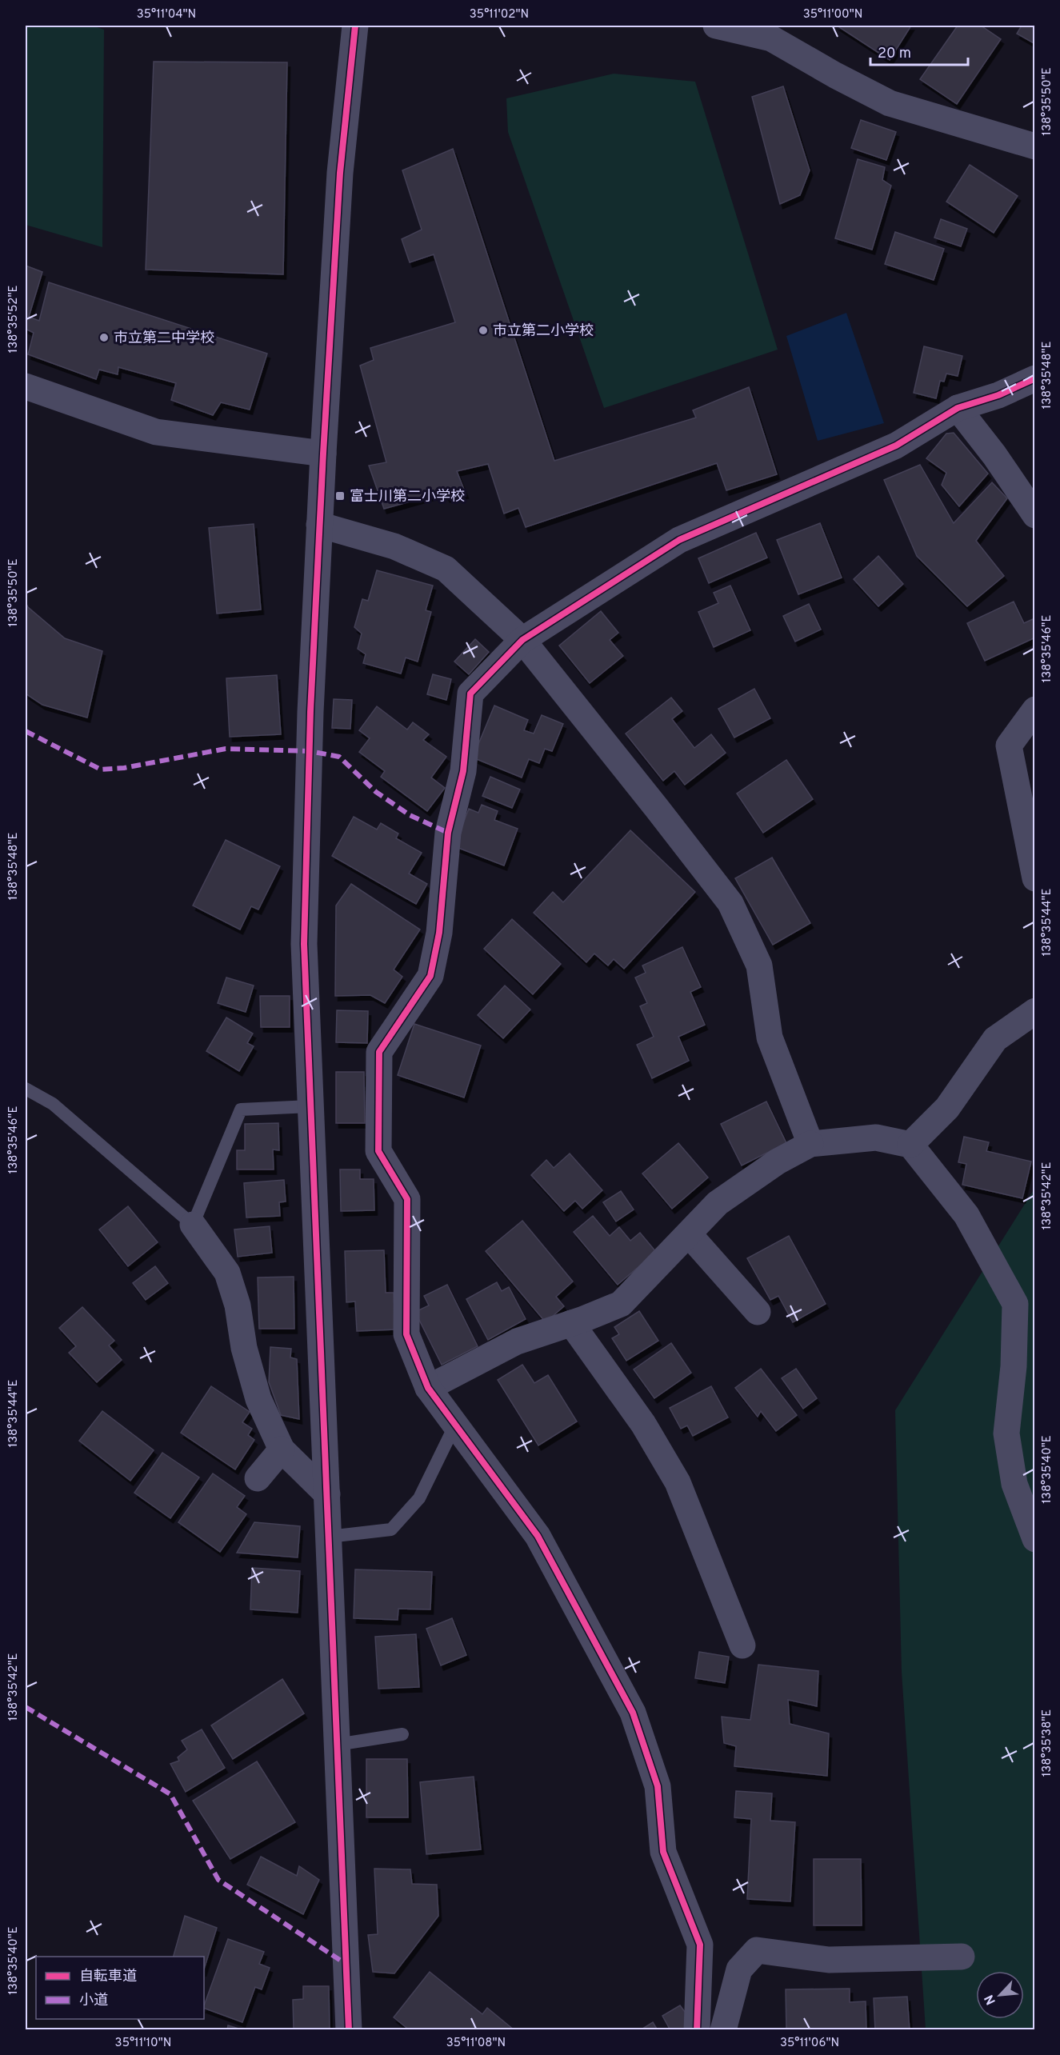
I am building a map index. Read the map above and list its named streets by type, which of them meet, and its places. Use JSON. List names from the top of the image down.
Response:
{
  "places": {
    "other": ["市立第二小学校", "市立第二中学校"],
    "transit": ["富士川第二小学校"]
  },
  "legend": ["自転車道", "小道"],
  "scale_bar": "20 m",
  "north": "bottom left",
  "coordinates": [
    "35°11'04\"N",
    "35°11'02\"N",
    "35°11'00\"N",
    "138°35'50\"E",
    "138°35'52\"E",
    "138°35'48\"E",
    "138°35'46\"E",
    "138°35'44\"E",
    "138°35'42\"E",
    "138°35'40\"E",
    "138°35'38\"E",
    "35°11'10\"N",
    "35°11'08\"N",
    "35°11'06\"N"
  ]
}
